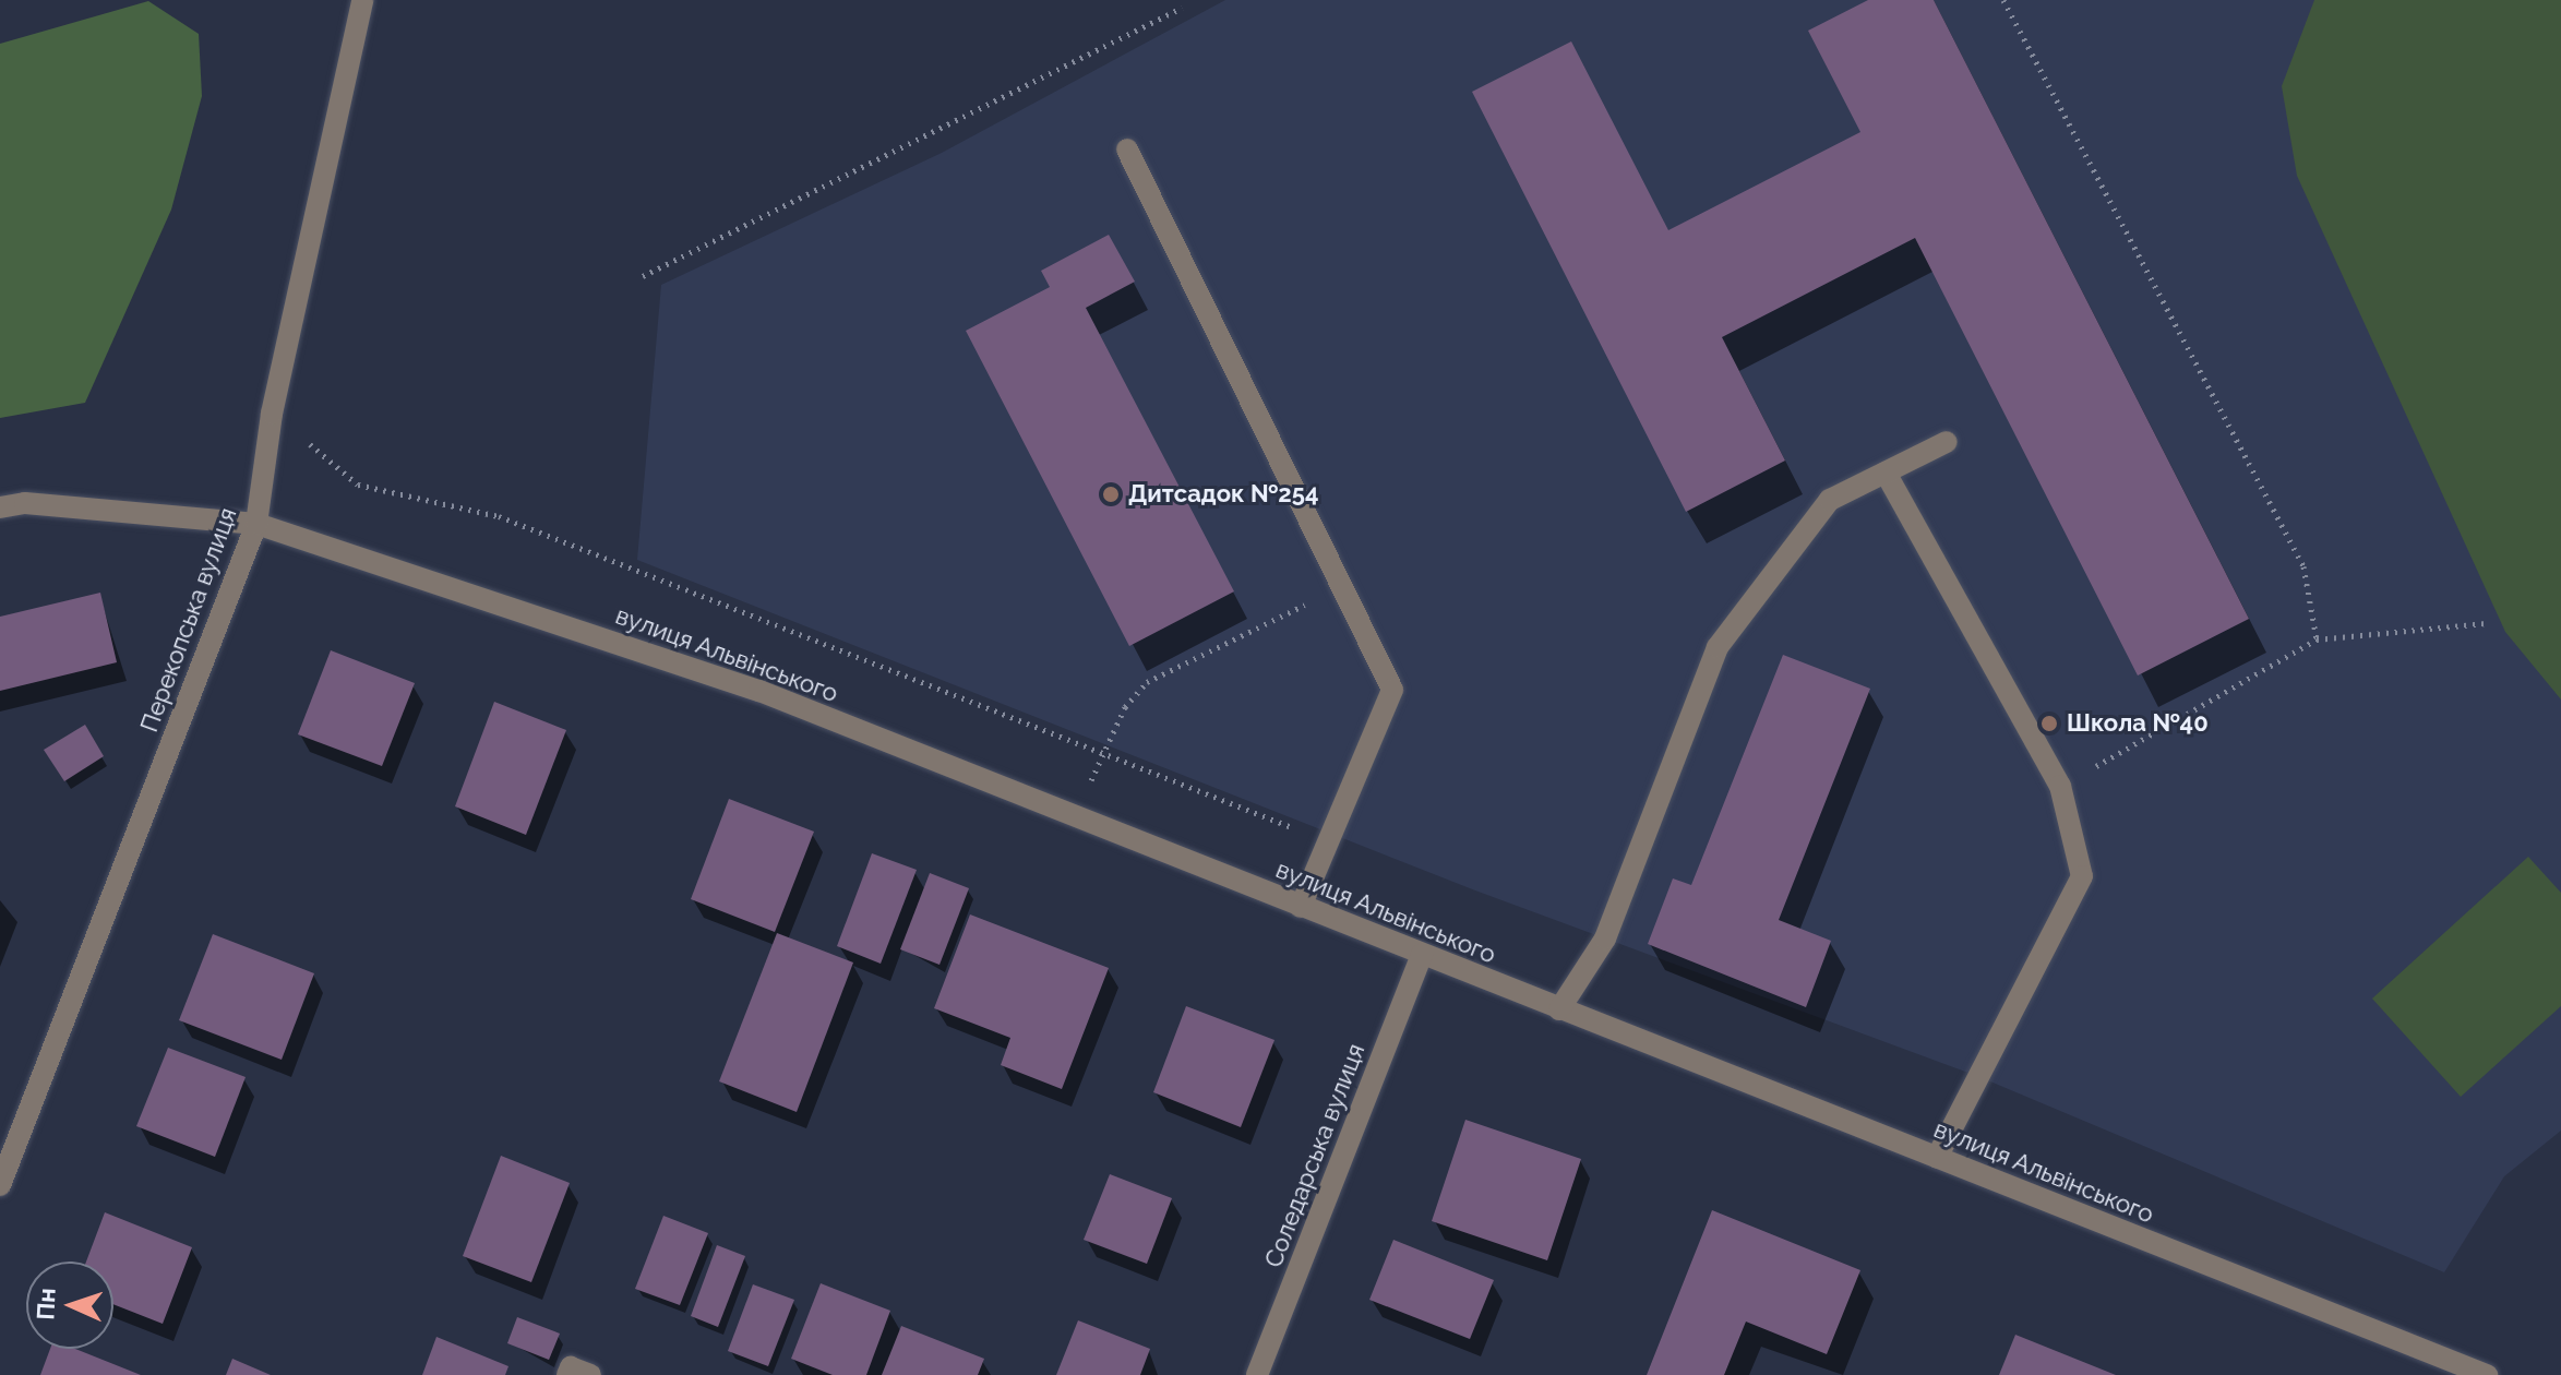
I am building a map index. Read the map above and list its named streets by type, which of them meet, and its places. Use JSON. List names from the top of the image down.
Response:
{
  "streets": {
    "street": ["Перекопська вулиця", "вулиця Альвінського", "Соледарська вулиця"]
  },
  "crossings": [
    ["Перекопська вулиця", "вулиця Альвінського"],
    ["вулиця Альвінського", "Соледарська вулиця"]
  ],
  "places": ["Дитсадок №254", "Школа №40"],
  "north": "left"
}
